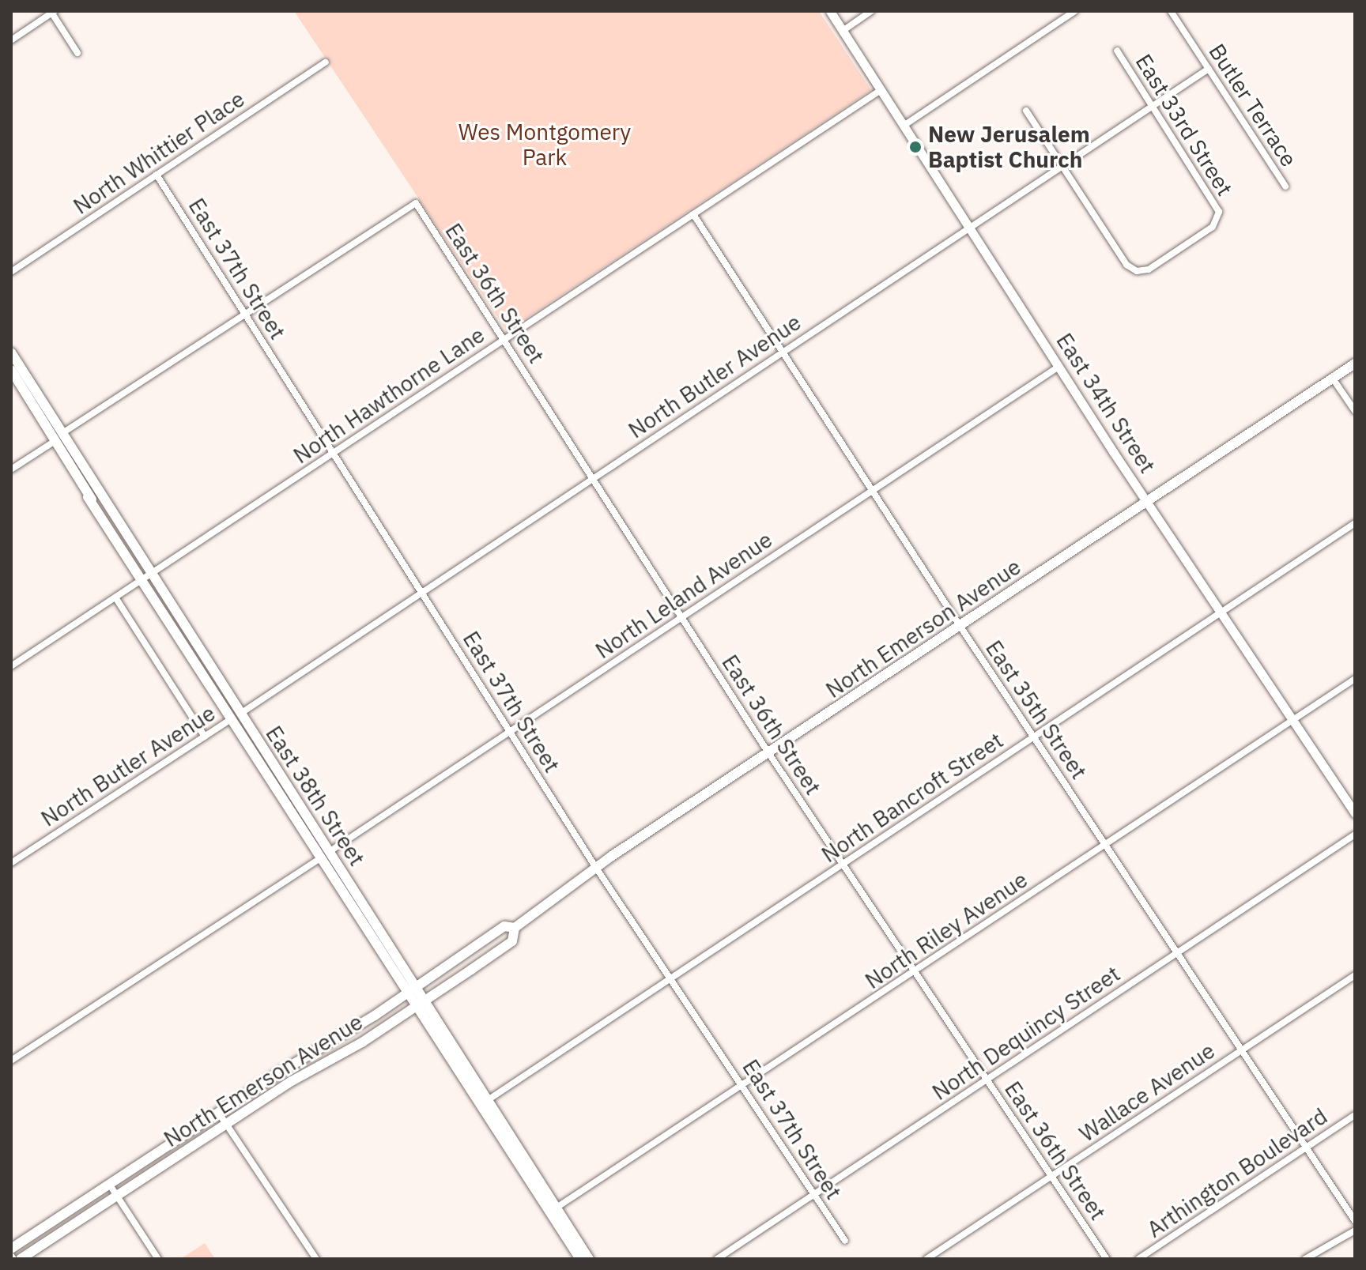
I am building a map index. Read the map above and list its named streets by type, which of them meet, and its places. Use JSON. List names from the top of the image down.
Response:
{
  "streets": {
    "main road": ["East 34th Street", "North Emerson Avenue", "East 38th Street"],
    "street": [
      "Butler Terrace",
      "East 33rd Street",
      "North Whittier Place",
      "East 37th Street",
      "East 36th Street",
      "North Butler Avenue",
      "North Hawthorne Lane",
      "North Leland Avenue",
      "East 35th Street",
      "North Bancroft Street",
      "North Riley Avenue",
      "North Dequincy Street",
      "Wallace Avenue",
      "Arthington Boulevard"
    ]
  },
  "crossings": [
    ["Butler Terrace", "North Butler Avenue"],
    ["East 33rd Street", "North Butler Avenue"],
    ["North Whittier Place", "East 37th Street"],
    ["East 37th Street", "East 36th Street"],
    ["East 37th Street", "North Butler Avenue"],
    ["East 37th Street", "North Hawthorne Lane"],
    ["East 37th Street", "North Leland Avenue"],
    ["East 37th Street", "North Emerson Avenue"],
    ["East 37th Street", "North Bancroft Street"],
    ["East 37th Street", "North Riley Avenue"],
    ["East 37th Street", "North Dequincy Street"],
    ["East 36th Street", "North Butler Avenue"],
    ["East 36th Street", "North Hawthorne Lane"],
    ["East 36th Street", "North Leland Avenue"],
    ["East 36th Street", "North Emerson Avenue"],
    ["East 36th Street", "North Bancroft Street"],
    ["East 36th Street", "North Riley Avenue"],
    ["East 36th Street", "North Dequincy Street"],
    ["East 36th Street", "Wallace Avenue"],
    ["North Butler Avenue", "East 34th Street"],
    ["North Butler Avenue", "East 35th Street"],
    ["North Butler Avenue", "East 38th Street"],
    ["North Hawthorne Lane", "East 34th Street"],
    ["North Hawthorne Lane", "East 35th Street"],
    ["North Hawthorne Lane", "East 38th Street"],
    ["East 34th Street", "North Leland Avenue"],
    ["East 34th Street", "North Emerson Avenue"],
    ["East 34th Street", "North Bancroft Street"],
    ["East 34th Street", "North Riley Avenue"],
    ["North Leland Avenue", "East 35th Street"],
    ["North Leland Avenue", "East 38th Street"],
    ["North Emerson Avenue", "East 35th Street"],
    ["North Emerson Avenue", "East 38th Street"],
    ["East 35th Street", "North Bancroft Street"],
    ["East 35th Street", "North Riley Avenue"],
    ["East 35th Street", "North Dequincy Street"],
    ["East 35th Street", "Wallace Avenue"],
    ["East 35th Street", "Arthington Boulevard"],
    ["East 38th Street", "North Bancroft Street"],
    ["East 38th Street", "North Riley Avenue"]
  ],
  "parks": ["Wes Montgomery Park"],
  "places": ["New Jerusalem Baptist Church"]
}
